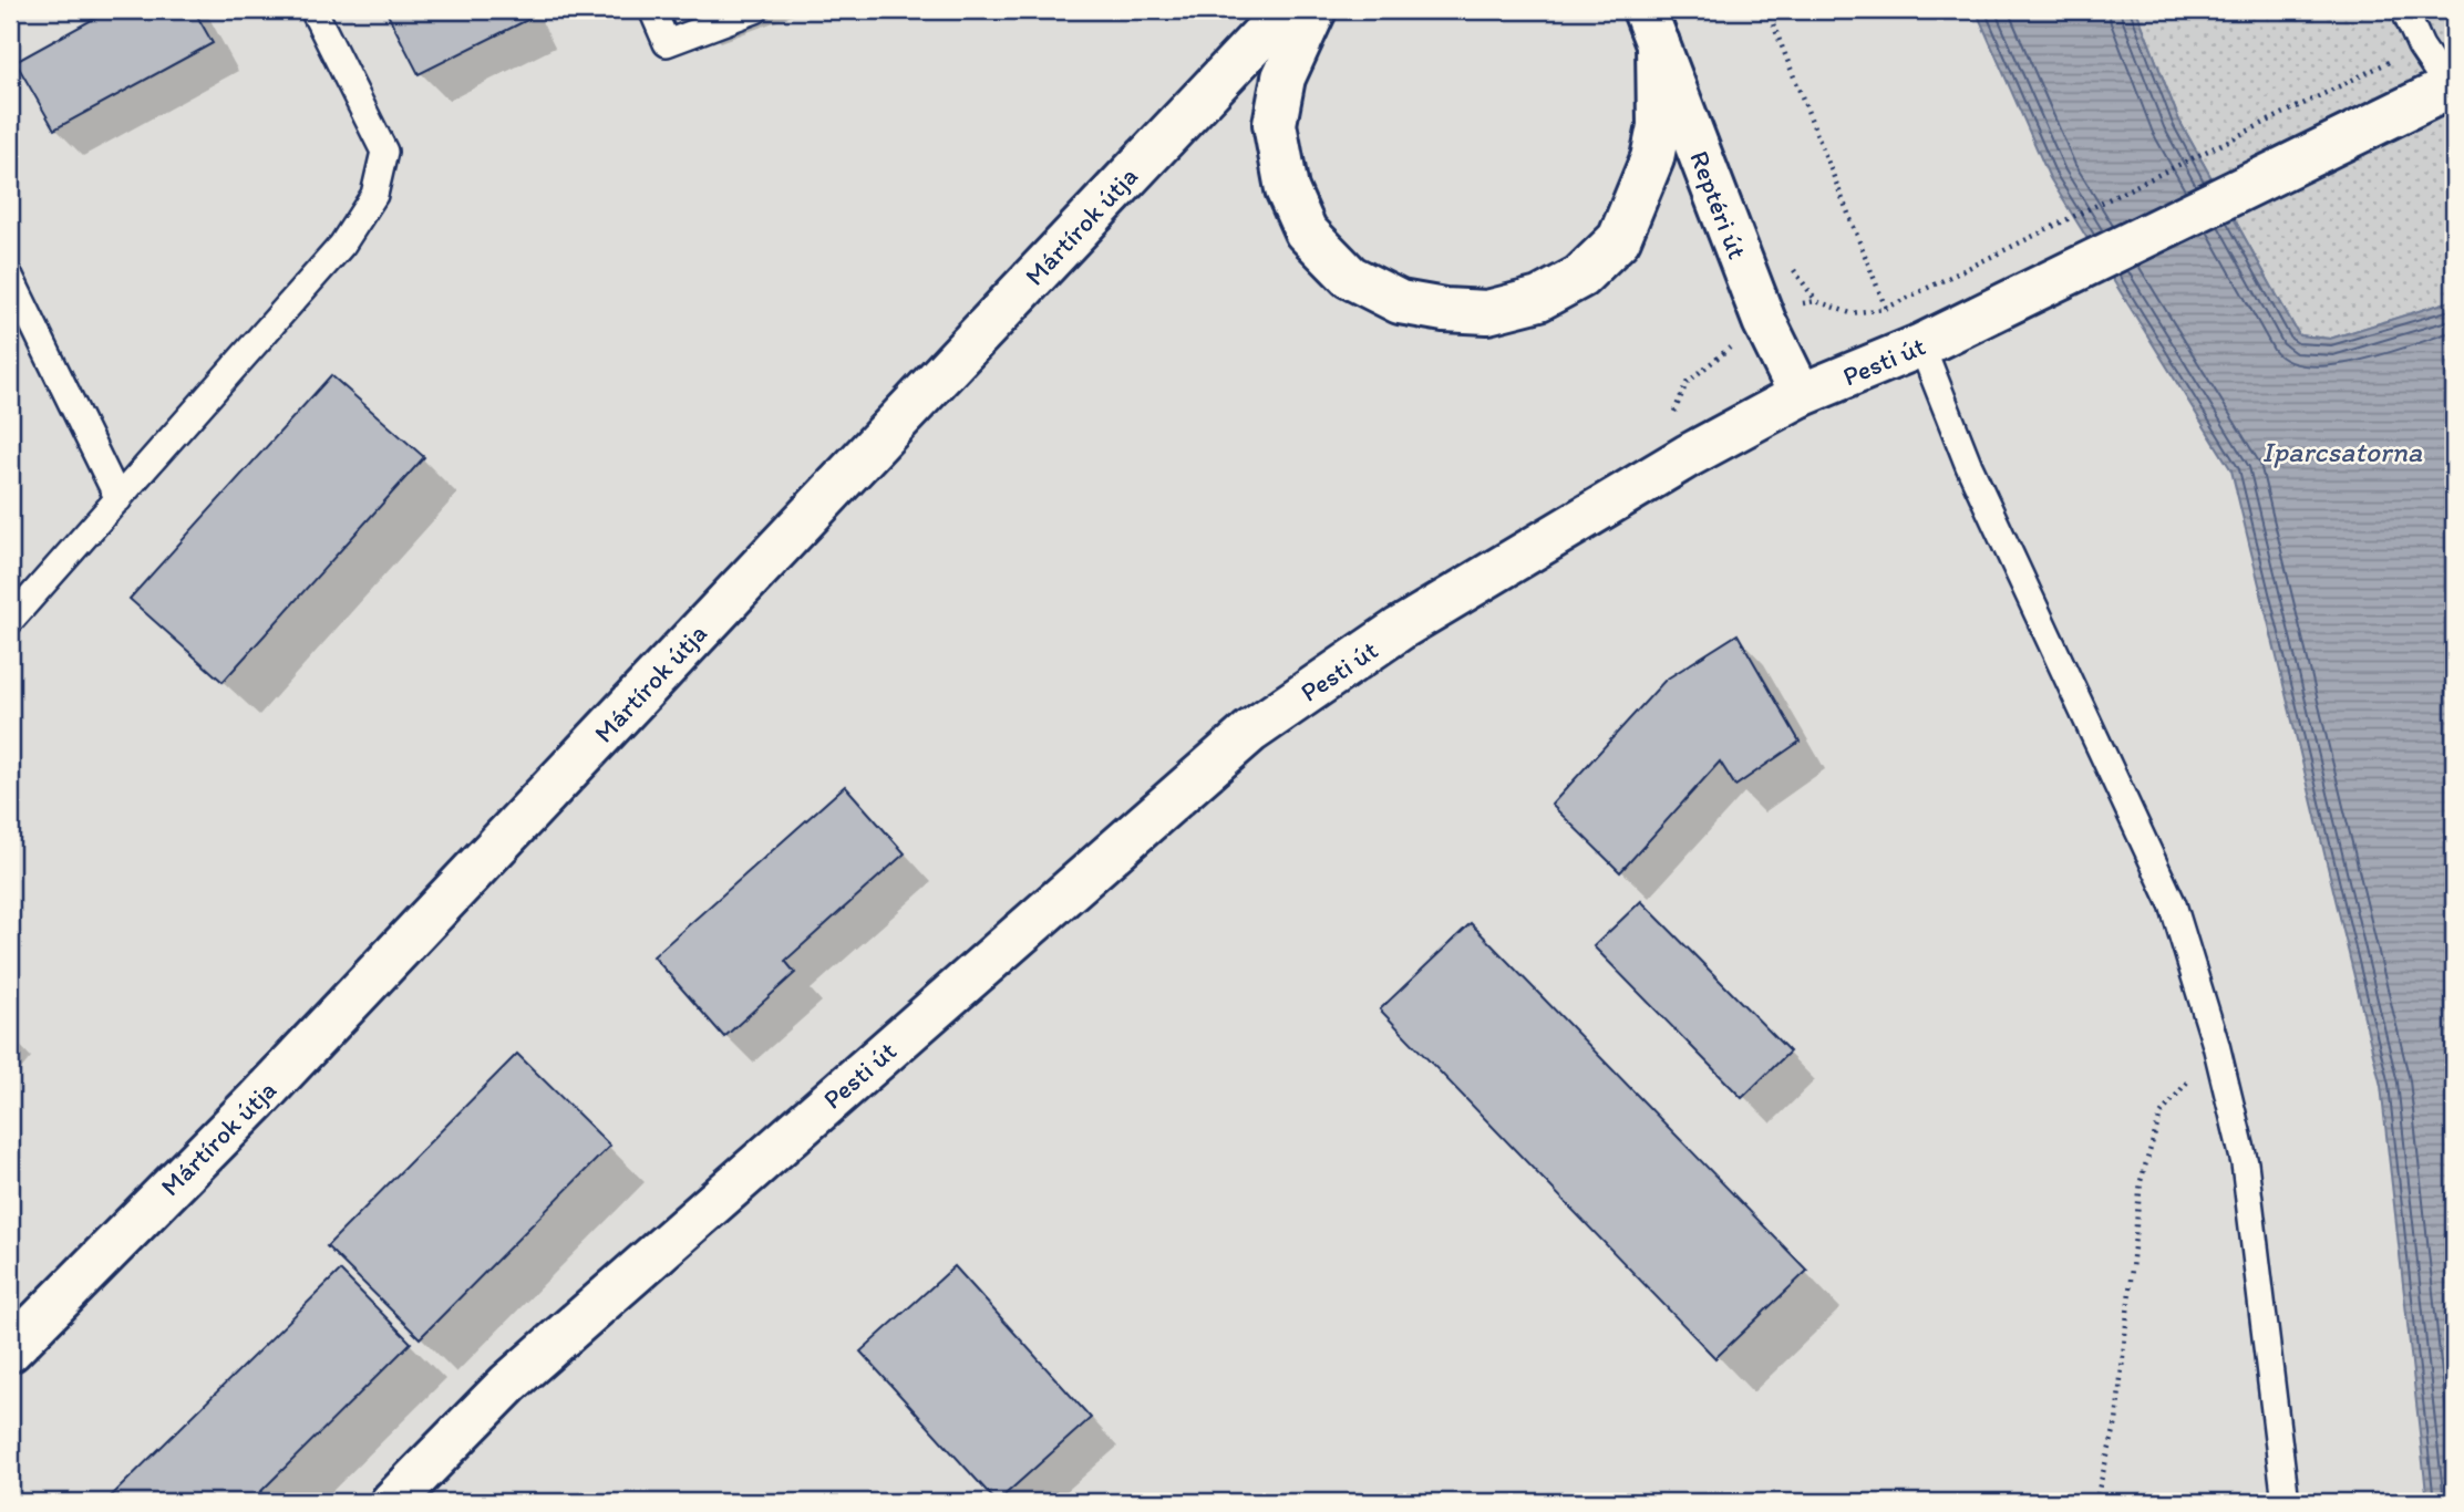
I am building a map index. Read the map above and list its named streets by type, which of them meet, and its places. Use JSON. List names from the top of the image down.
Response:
{
  "streets": {
    "street": ["Reptéri út", "Mártírok útja", "Pesti út"]
  },
  "crossings": [
    ["Reptéri út", "Pesti út"]
  ],
  "water": ["Iparcsatorna"]
}
